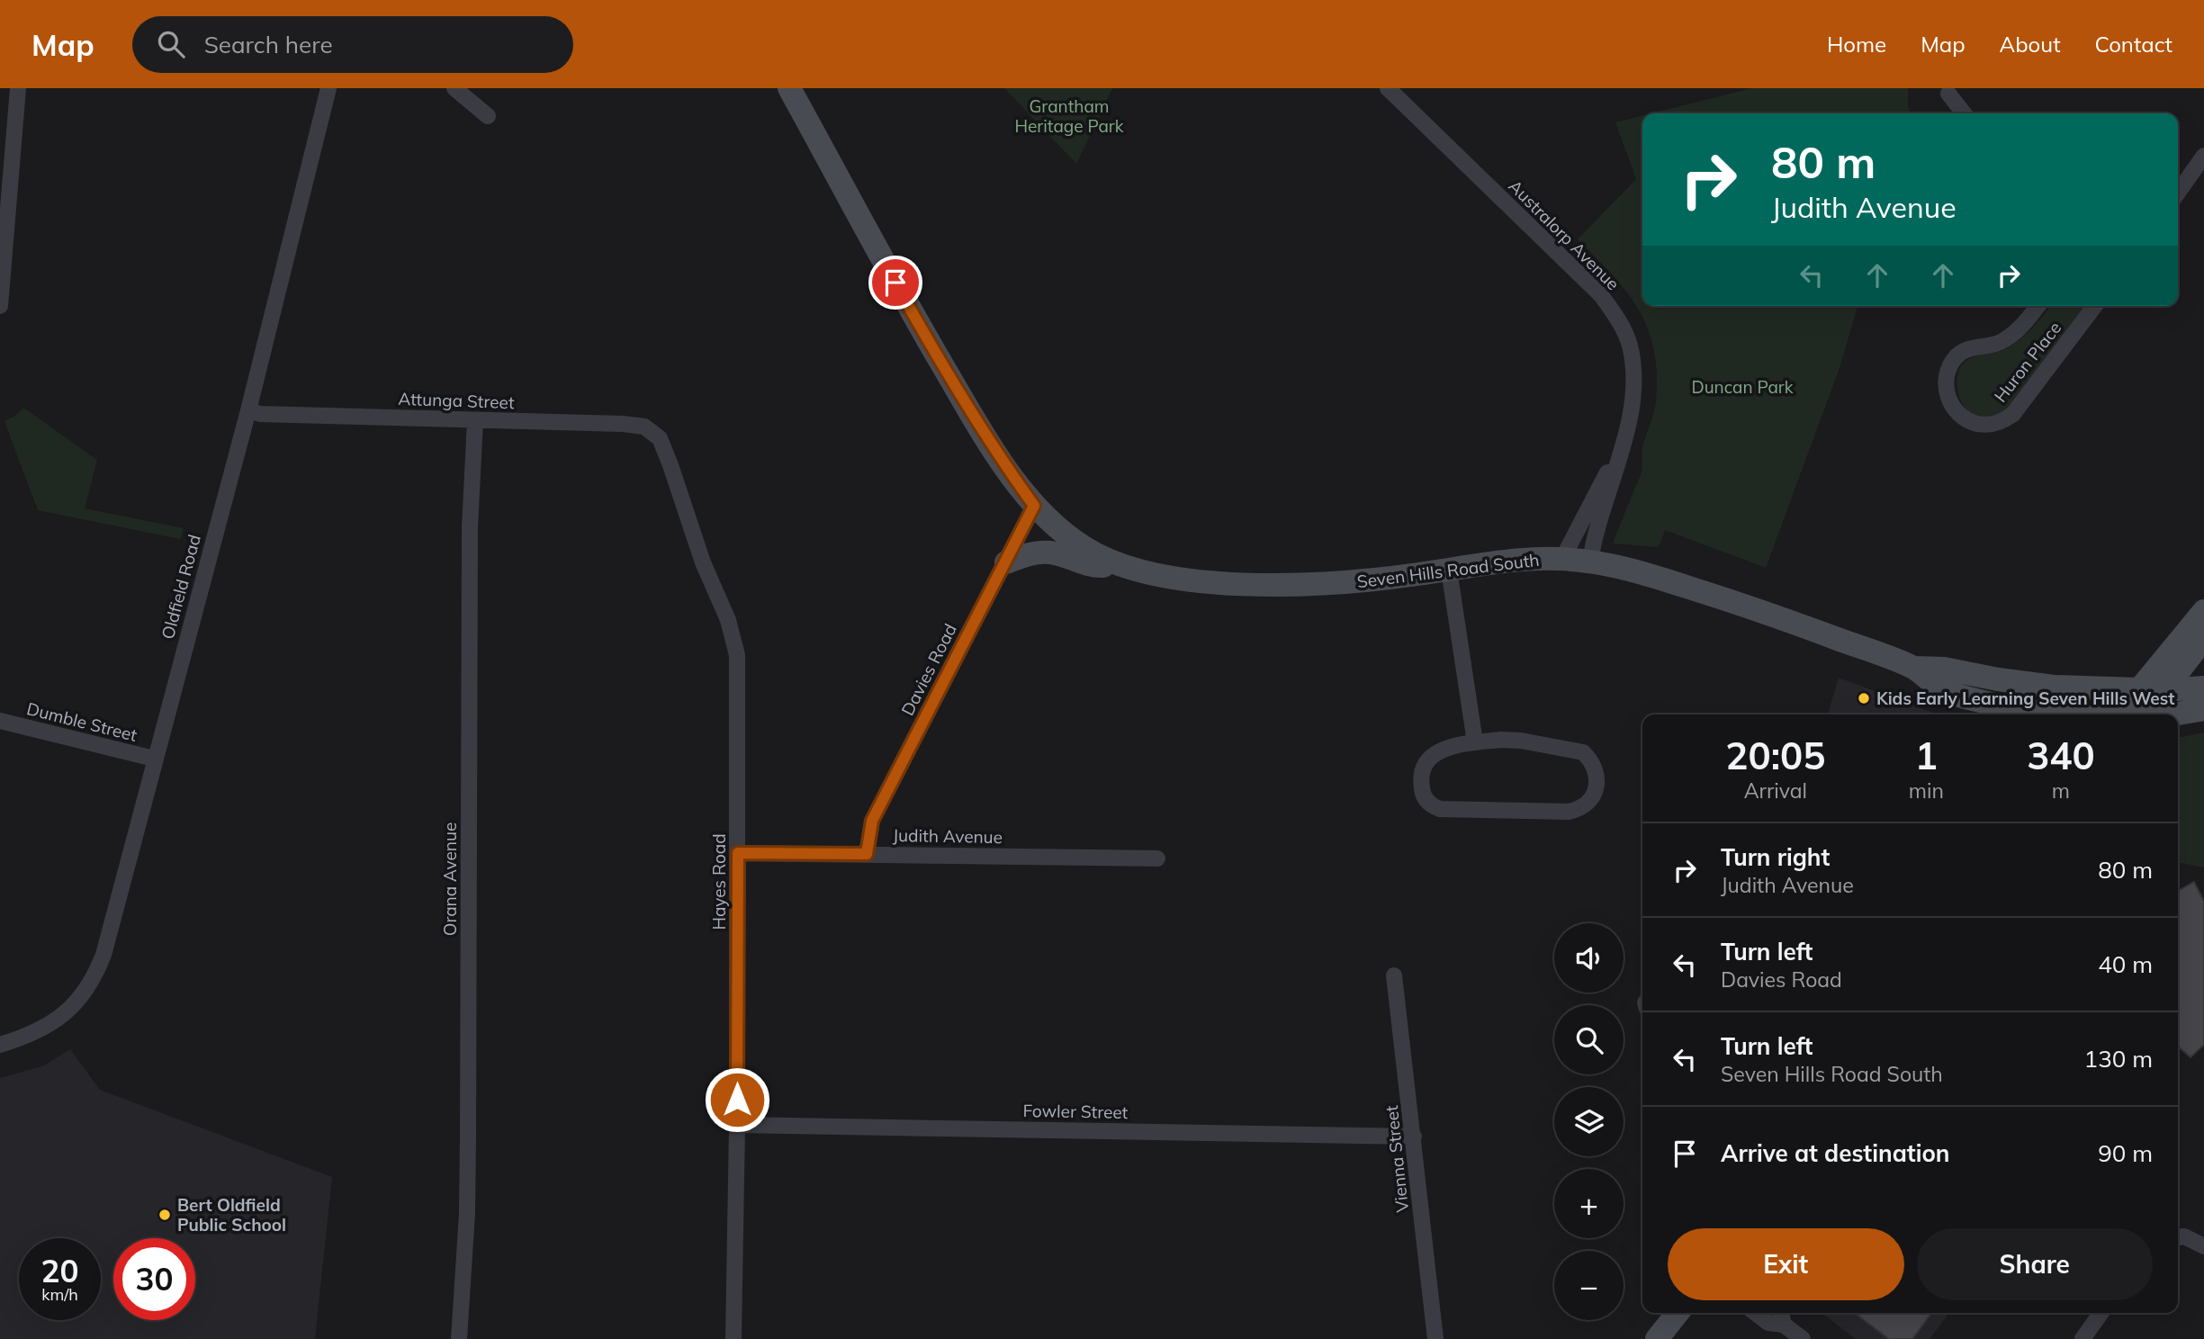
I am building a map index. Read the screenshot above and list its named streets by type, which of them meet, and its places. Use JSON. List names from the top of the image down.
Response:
{
  "streets": {
    "street": [
      "Australorp Avenue",
      "Huron Place",
      "Attunga Street",
      "Seven Hills Road South",
      "Oldfield Road",
      "Davies Road",
      "Dumble Street",
      "Judith Avenue",
      "Orana Avenue",
      "Hayes Road",
      "Fowler Street",
      "Vienna Street"
    ]
  },
  "crossings": [
    ["Australorp Avenue", "Seven Hills Road South"],
    ["Attunga Street", "Oldfield Road"],
    ["Attunga Street", "Orana Avenue"],
    ["Attunga Street", "Hayes Road"],
    ["Seven Hills Road South", "Davies Road"],
    ["Oldfield Road", "Dumble Street"],
    ["Davies Road", "Judith Avenue"],
    ["Judith Avenue", "Hayes Road"],
    ["Hayes Road", "Fowler Street"],
    ["Fowler Street", "Vienna Street"]
  ],
  "parks": ["Grantham Heritage Park", "Duncan Park"],
  "places": ["Kids Early Learning Seven Hills West", "Bert Oldfield Public School"],
  "page": {
    "header": "Map",
    "search": "Search here",
    "nav": [
      "Home",
      "Map",
      "About",
      "Contact"
    ],
    "turn": ["80 m", "Judith Avenue"],
    "eta": [
      "20:05",
      "Arrival",
      "1",
      "min",
      "340",
      "m"
    ],
    "list": [
      {
        "name": "Turn right",
        "note": "Judith Avenue",
        "value": "80 m"
      },
      {
        "name": "Turn left",
        "note": "Davies Road",
        "value": "40 m"
      },
      {
        "name": "Turn left",
        "note": "Seven Hills Road South",
        "value": "130 m"
      },
      {
        "name": "Arrive at destination",
        "value": "90 m"
      }
    ],
    "map_buttons": ["+", "−"],
    "buttons": ["Exit", "Share"],
    "speed": "20 km/h",
    "limit": "30"
  }
}
